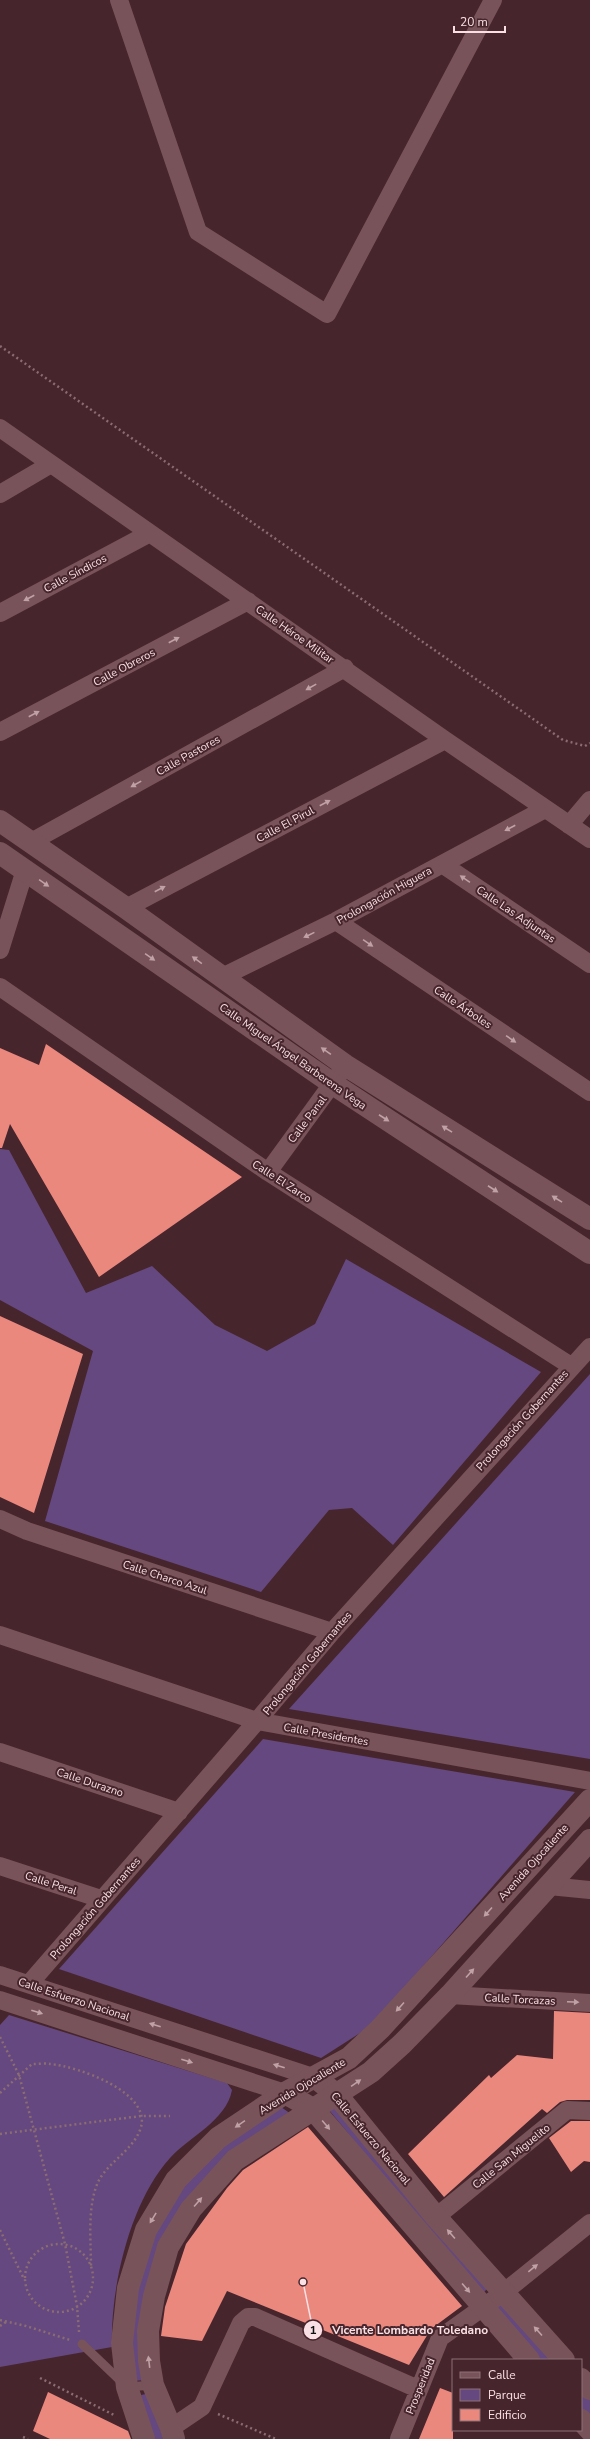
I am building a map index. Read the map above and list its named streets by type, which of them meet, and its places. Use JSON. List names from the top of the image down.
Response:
{
  "streets": {
    "street": [
      "Calle Síndicos",
      "Calle Héroe Militar",
      "Calle Obreros",
      "Calle Pastores",
      "Calle El Pirul",
      "Prolongación Higuera",
      "Calle Las Adjuntas",
      "Calle Árboles",
      "Calle Miguel Ángel Barberena Vega",
      "Calle Panal",
      "Calle El Zarco",
      "Prolongación Gobernantes",
      "Calle Charco Azul",
      "Calle Presidentes",
      "Calle Durazno",
      "Avenida Ojocaliente",
      "Calle Peral",
      "Calle Esfuerzo Nacional",
      "Calle Torcazas",
      "Calle San Miguelito",
      "Prosperidad"
    ]
  },
  "crossings": [
    ["Calle Síndicos", "Calle Héroe Militar"],
    ["Calle Héroe Militar", "Calle Obreros"],
    ["Calle Héroe Militar", "Calle Pastores"],
    ["Calle Héroe Militar", "Calle El Pirul"],
    ["Calle Héroe Militar", "Prolongación Higuera"],
    ["Calle Pastores", "Calle Miguel Ángel Barberena Vega"],
    ["Calle El Pirul", "Calle Miguel Ángel Barberena Vega"],
    ["Prolongación Higuera", "Calle Las Adjuntas"],
    ["Prolongación Higuera", "Calle Árboles"],
    ["Prolongación Higuera", "Calle Miguel Ángel Barberena Vega"],
    ["Calle Miguel Ángel Barberena Vega", "Calle Panal"],
    ["Calle Panal", "Calle El Zarco"],
    ["Calle El Zarco", "Prolongación Gobernantes"],
    ["Prolongación Gobernantes", "Calle Charco Azul"],
    ["Prolongación Gobernantes", "Calle Presidentes"],
    ["Prolongación Gobernantes", "Calle Durazno"],
    ["Prolongación Gobernantes", "Calle Peral"],
    ["Prolongación Gobernantes", "Calle Esfuerzo Nacional"],
    ["Avenida Ojocaliente", "Calle Esfuerzo Nacional"],
    ["Calle Esfuerzo Nacional", "Calle San Miguelito"],
    ["Calle Esfuerzo Nacional", "Prosperidad"]
  ],
  "one_way": [
    "Calle Obreros",
    "Calle Pastores",
    "Calle El Pirul",
    "Prolongación Higuera",
    "Calle Las Adjuntas",
    "Calle Árboles",
    "Calle Torcazas",
    "Prosperidad"
  ],
  "places": ["Vicente Lombardo Toledano"],
  "legend": ["Calle", "Parque", "Edificio"],
  "scale_bar": "20 m"
}
